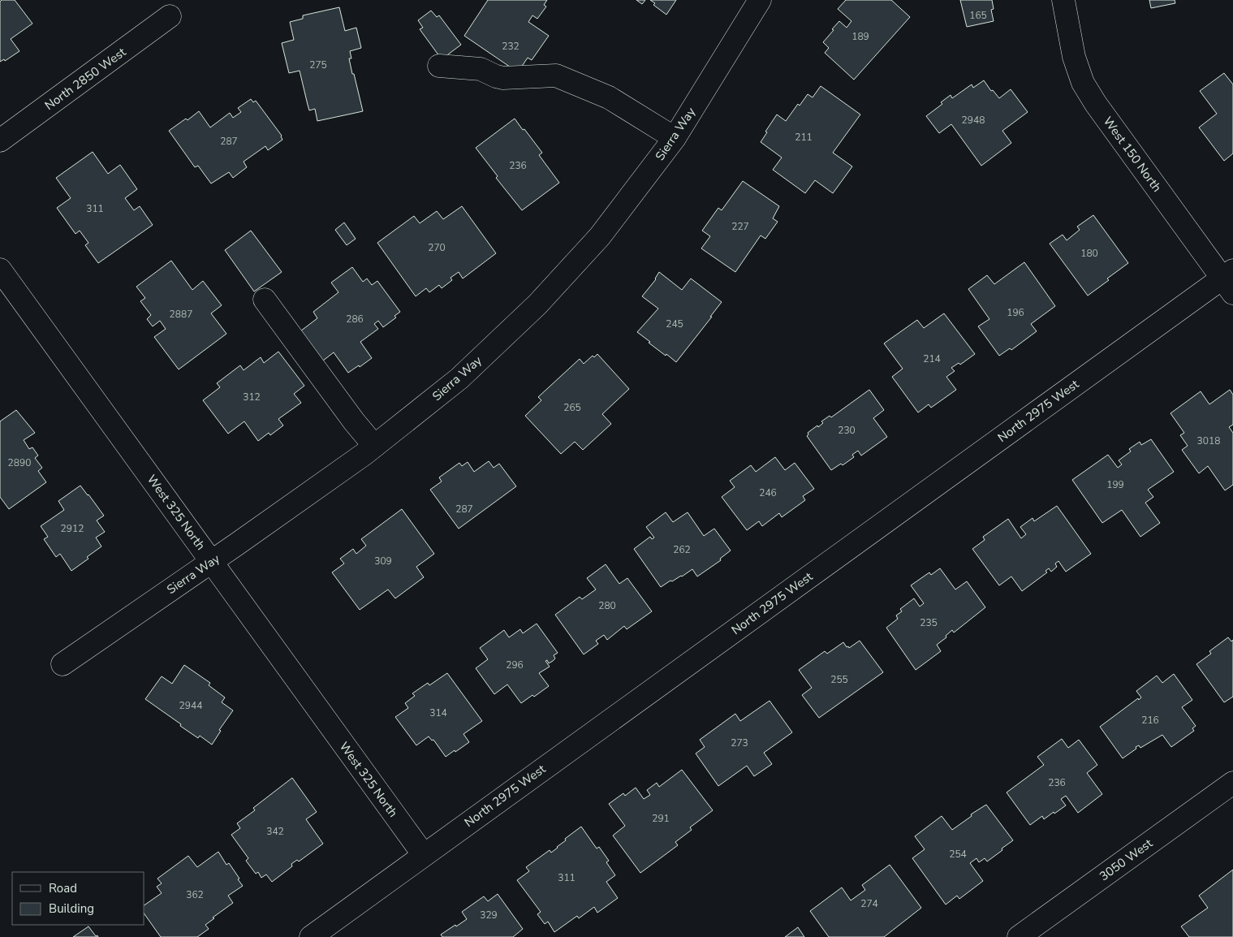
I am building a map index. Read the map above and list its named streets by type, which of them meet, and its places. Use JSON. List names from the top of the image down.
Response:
{
  "streets": {
    "street": [
      "North 2850 West",
      "Sierra Way",
      "West 150 North",
      "North 2975 West",
      "West 325 North",
      "3050 West"
    ]
  },
  "crossings": [
    ["Sierra Way", "West 325 North"],
    ["West 150 North", "North 2975 West"],
    ["North 2975 West", "West 325 North"]
  ],
  "house_numbers": [
    "165",
    "189",
    "232",
    "275",
    "2948",
    "211",
    "287",
    "236",
    "311",
    "227",
    "270",
    "180",
    "196",
    "2887",
    "286",
    "245",
    "214",
    "312",
    "265",
    "230",
    "3018",
    "2890",
    "199",
    "246",
    "287",
    "2912",
    "262",
    "309",
    "280",
    "235",
    "296",
    "255",
    "2944",
    "314",
    "216",
    "273",
    "236",
    "291",
    "342",
    "254",
    "311",
    "362",
    "274",
    "329"
  ],
  "legend": ["Road", "Building"]
}
